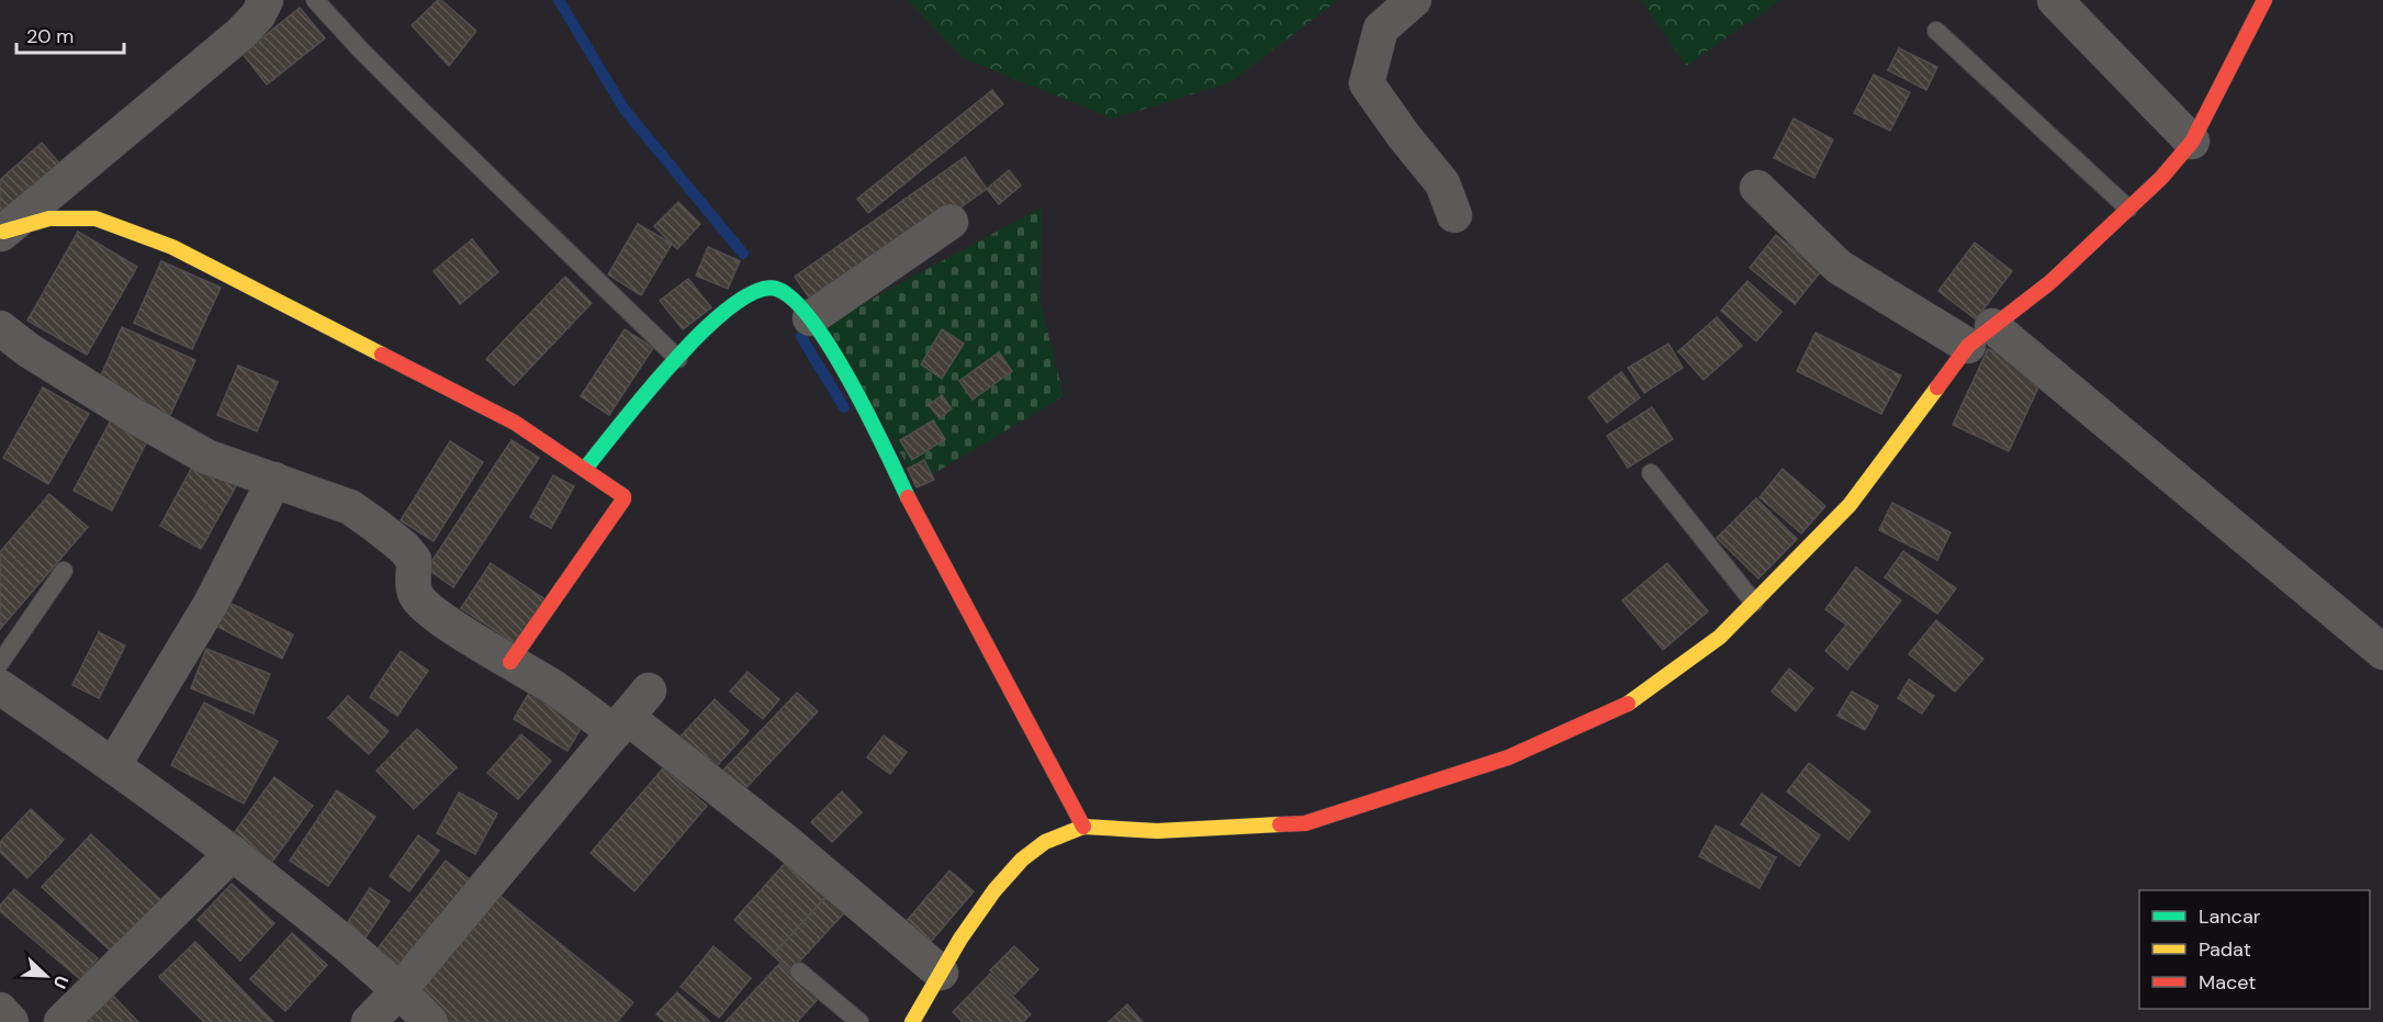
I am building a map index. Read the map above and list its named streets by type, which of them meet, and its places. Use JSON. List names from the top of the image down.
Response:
{
  "legend": ["Lancar", "Padat", "Macet"],
  "scale_bar": "20 m",
  "north": "bottom right"
}
